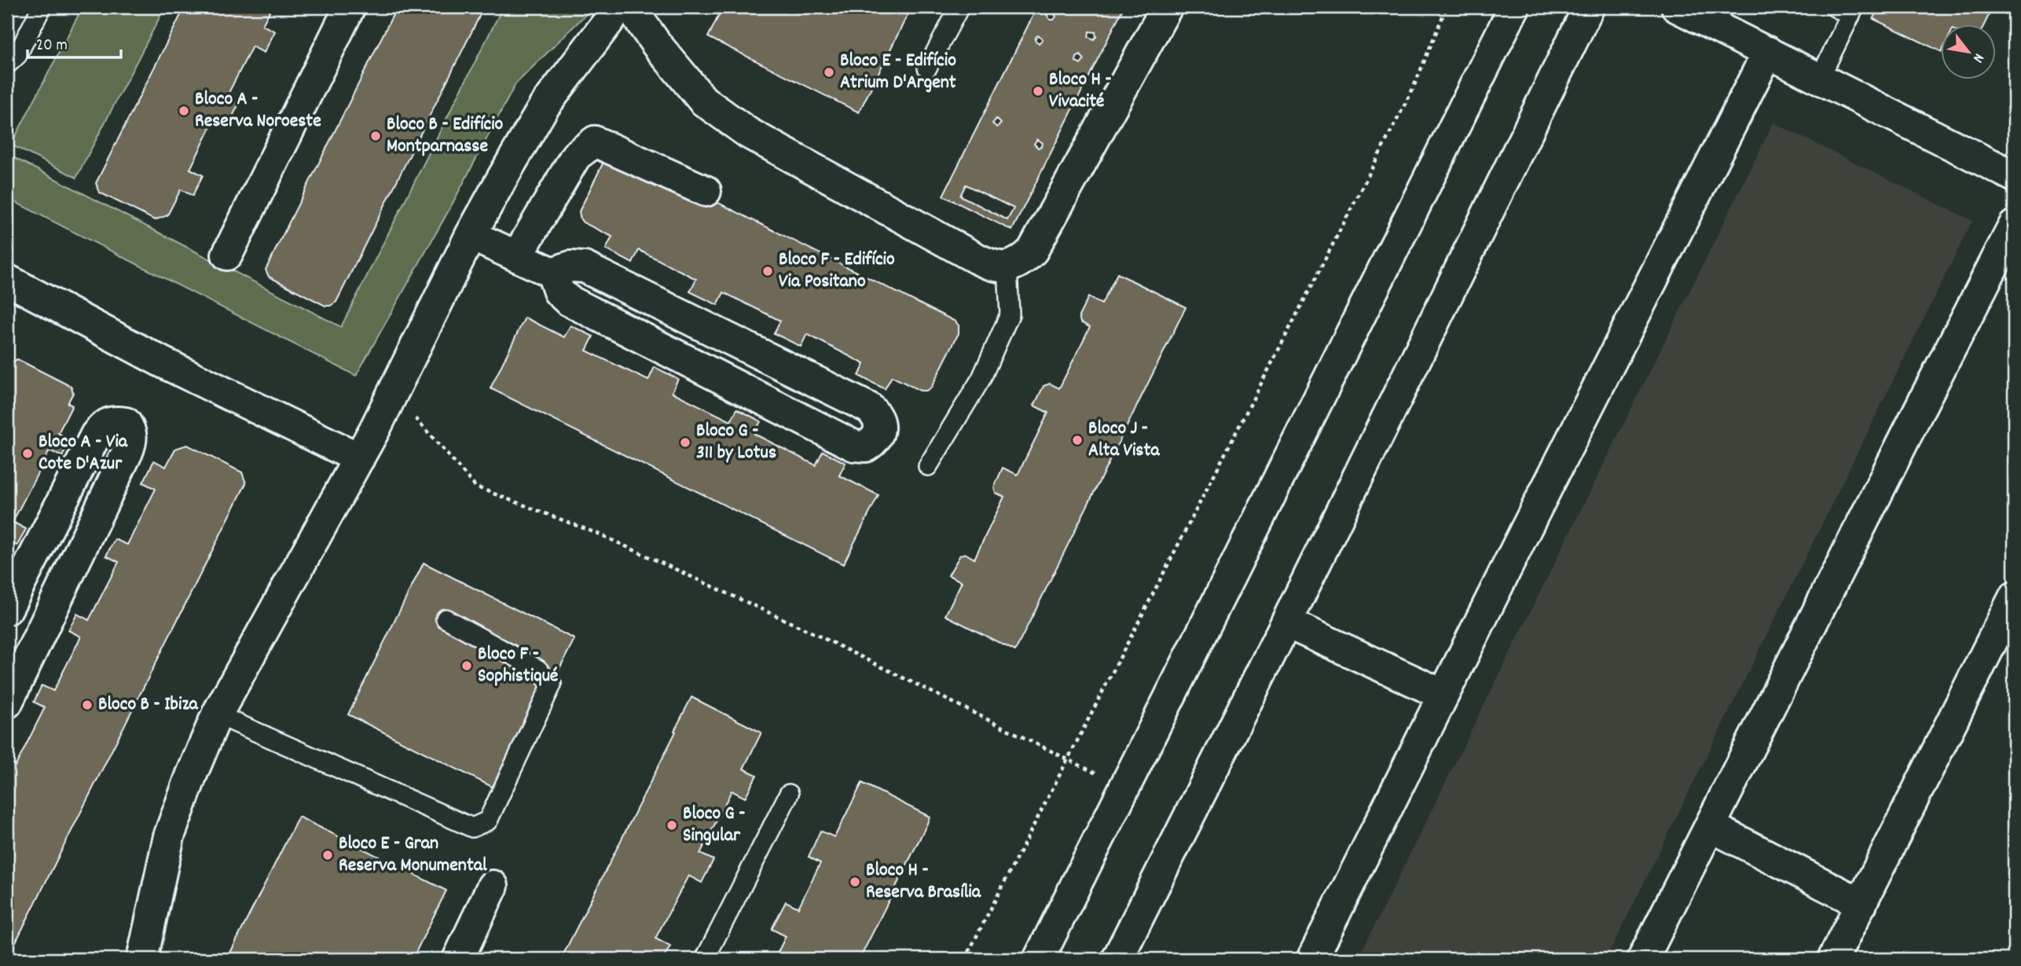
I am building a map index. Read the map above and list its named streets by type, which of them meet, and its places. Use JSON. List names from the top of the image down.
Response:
{
  "places": [
    "Bloco E - Edifício Atrium D'Argent",
    "Bloco H - Vivacité",
    "Bloco A - Reserva Noroeste",
    "Bloco B - Edifício Montparnasse",
    "Bloco F - Edifício Via Positano",
    "Bloco J - Alta Vista",
    "Bloco G - 311 by Lotus",
    "Bloco A - Via Cote D'Azur",
    "Bloco F - Sophistiqué",
    "Bloco B - Ibiza",
    "Bloco G - Singular",
    "Bloco E - Gran Reserva Monumental",
    "Bloco H - Reserva Brasília"
  ],
  "scale_bar": "20 m",
  "north": "bottom right"
}
